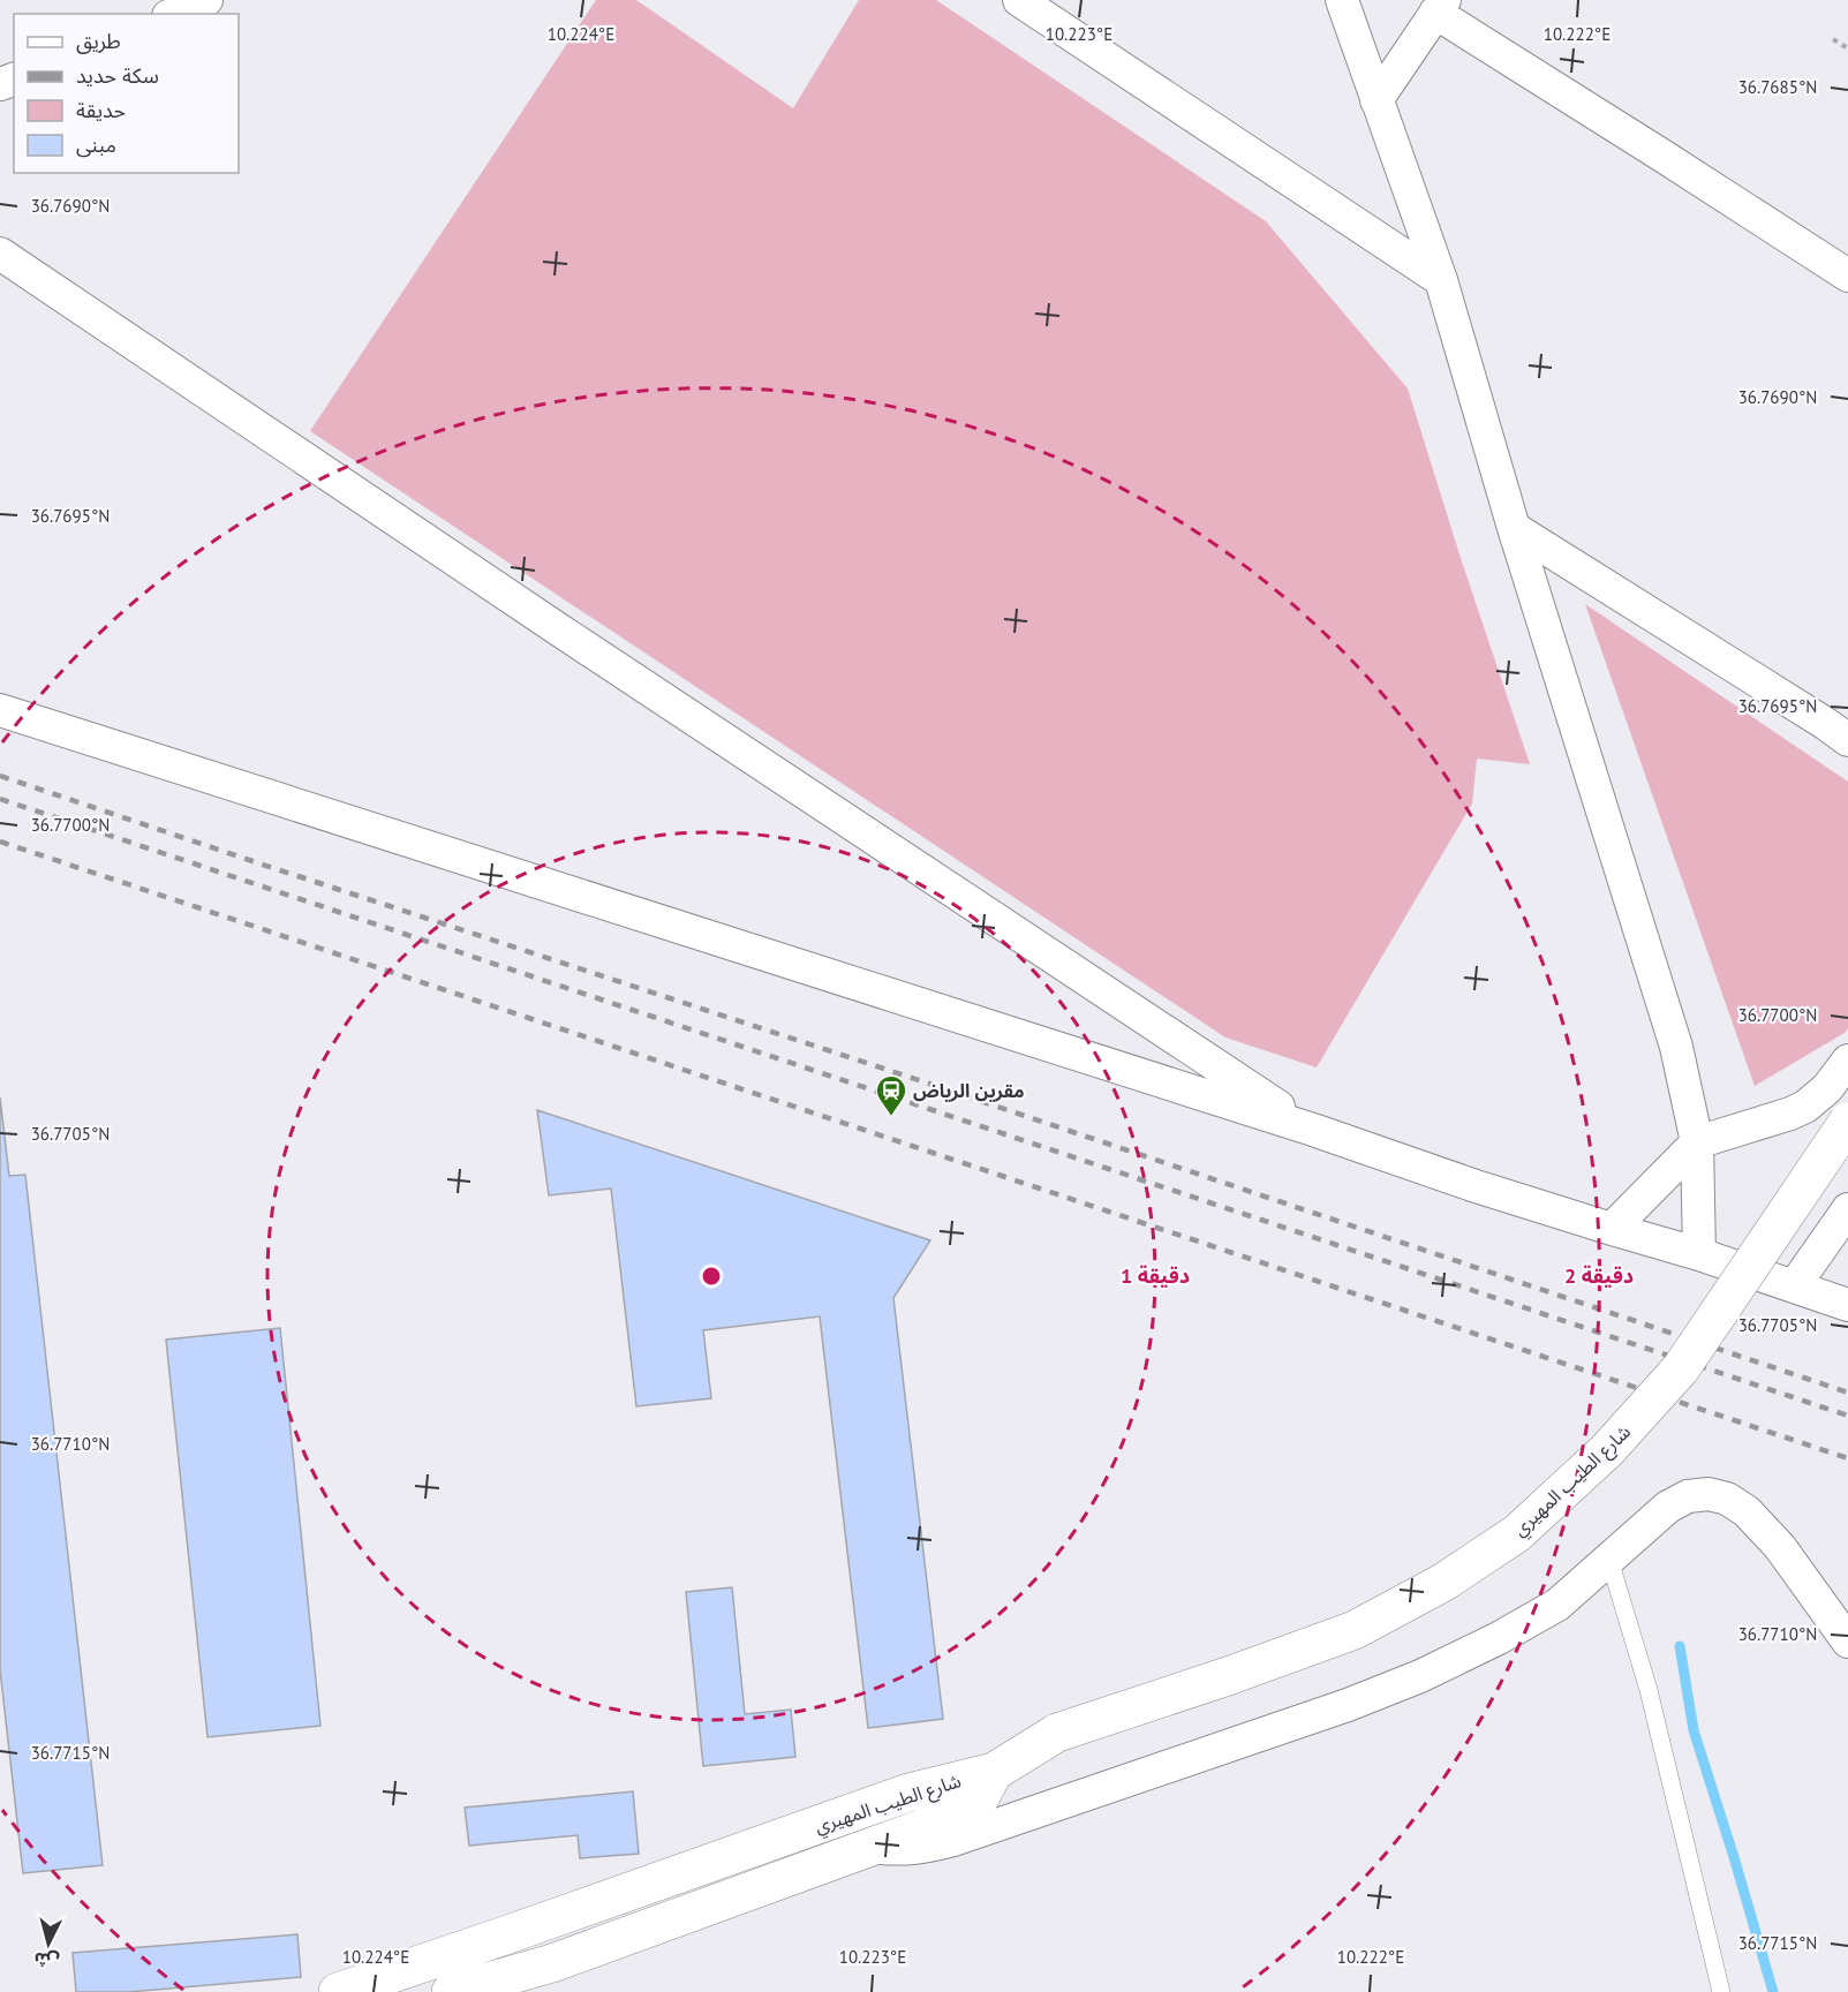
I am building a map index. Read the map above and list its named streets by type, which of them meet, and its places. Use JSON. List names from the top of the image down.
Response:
{
  "streets": {
    "street": ["شارع الطيب المهيري"]
  },
  "places": {
    "station": ["مقرين الرياض"]
  },
  "legend": [
    "طريق",
    "سكة حديد",
    "حديقة",
    "مبنى"
  ],
  "north": "bottom",
  "coordinates": [
    "10.224°E",
    "10.223°E",
    "10.222°E",
    "36.7685°N",
    "36.7690°N",
    "36.7695°N",
    "36.7700°N",
    "36.7705°N",
    "36.7710°N",
    "36.7715°N"
  ],
  "rings": ["1 دقيقة", "2 دقيقة"]
}
